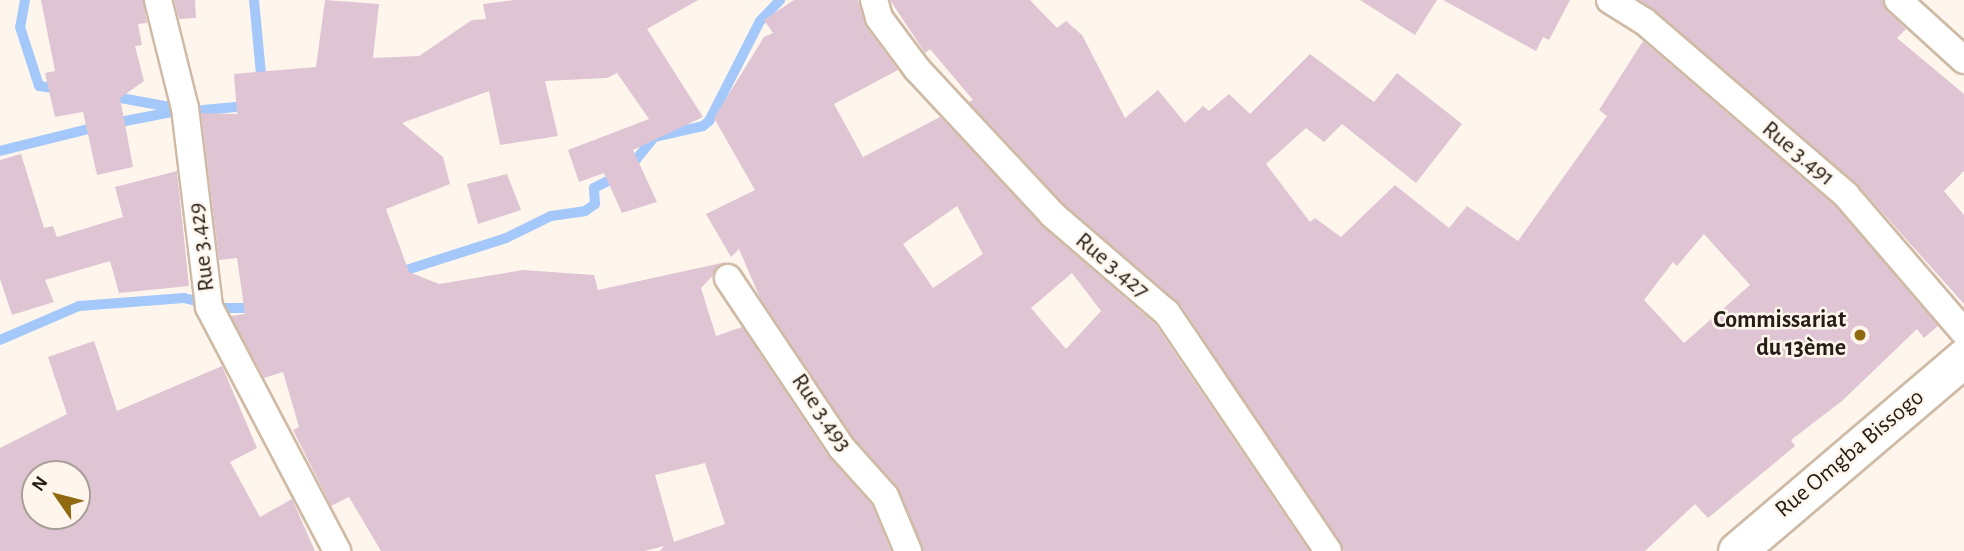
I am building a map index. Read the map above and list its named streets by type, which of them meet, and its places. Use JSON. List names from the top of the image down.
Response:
{
  "streets": {
    "main road": ["Rue Omgba Bissogo"],
    "street": [
      "Rue 3.491",
      "Rue 3.429",
      "Rue 3.427",
      "Rue 3.493"
    ]
  },
  "places": ["Commissariat du 13ème"],
  "north": "top left"
}
